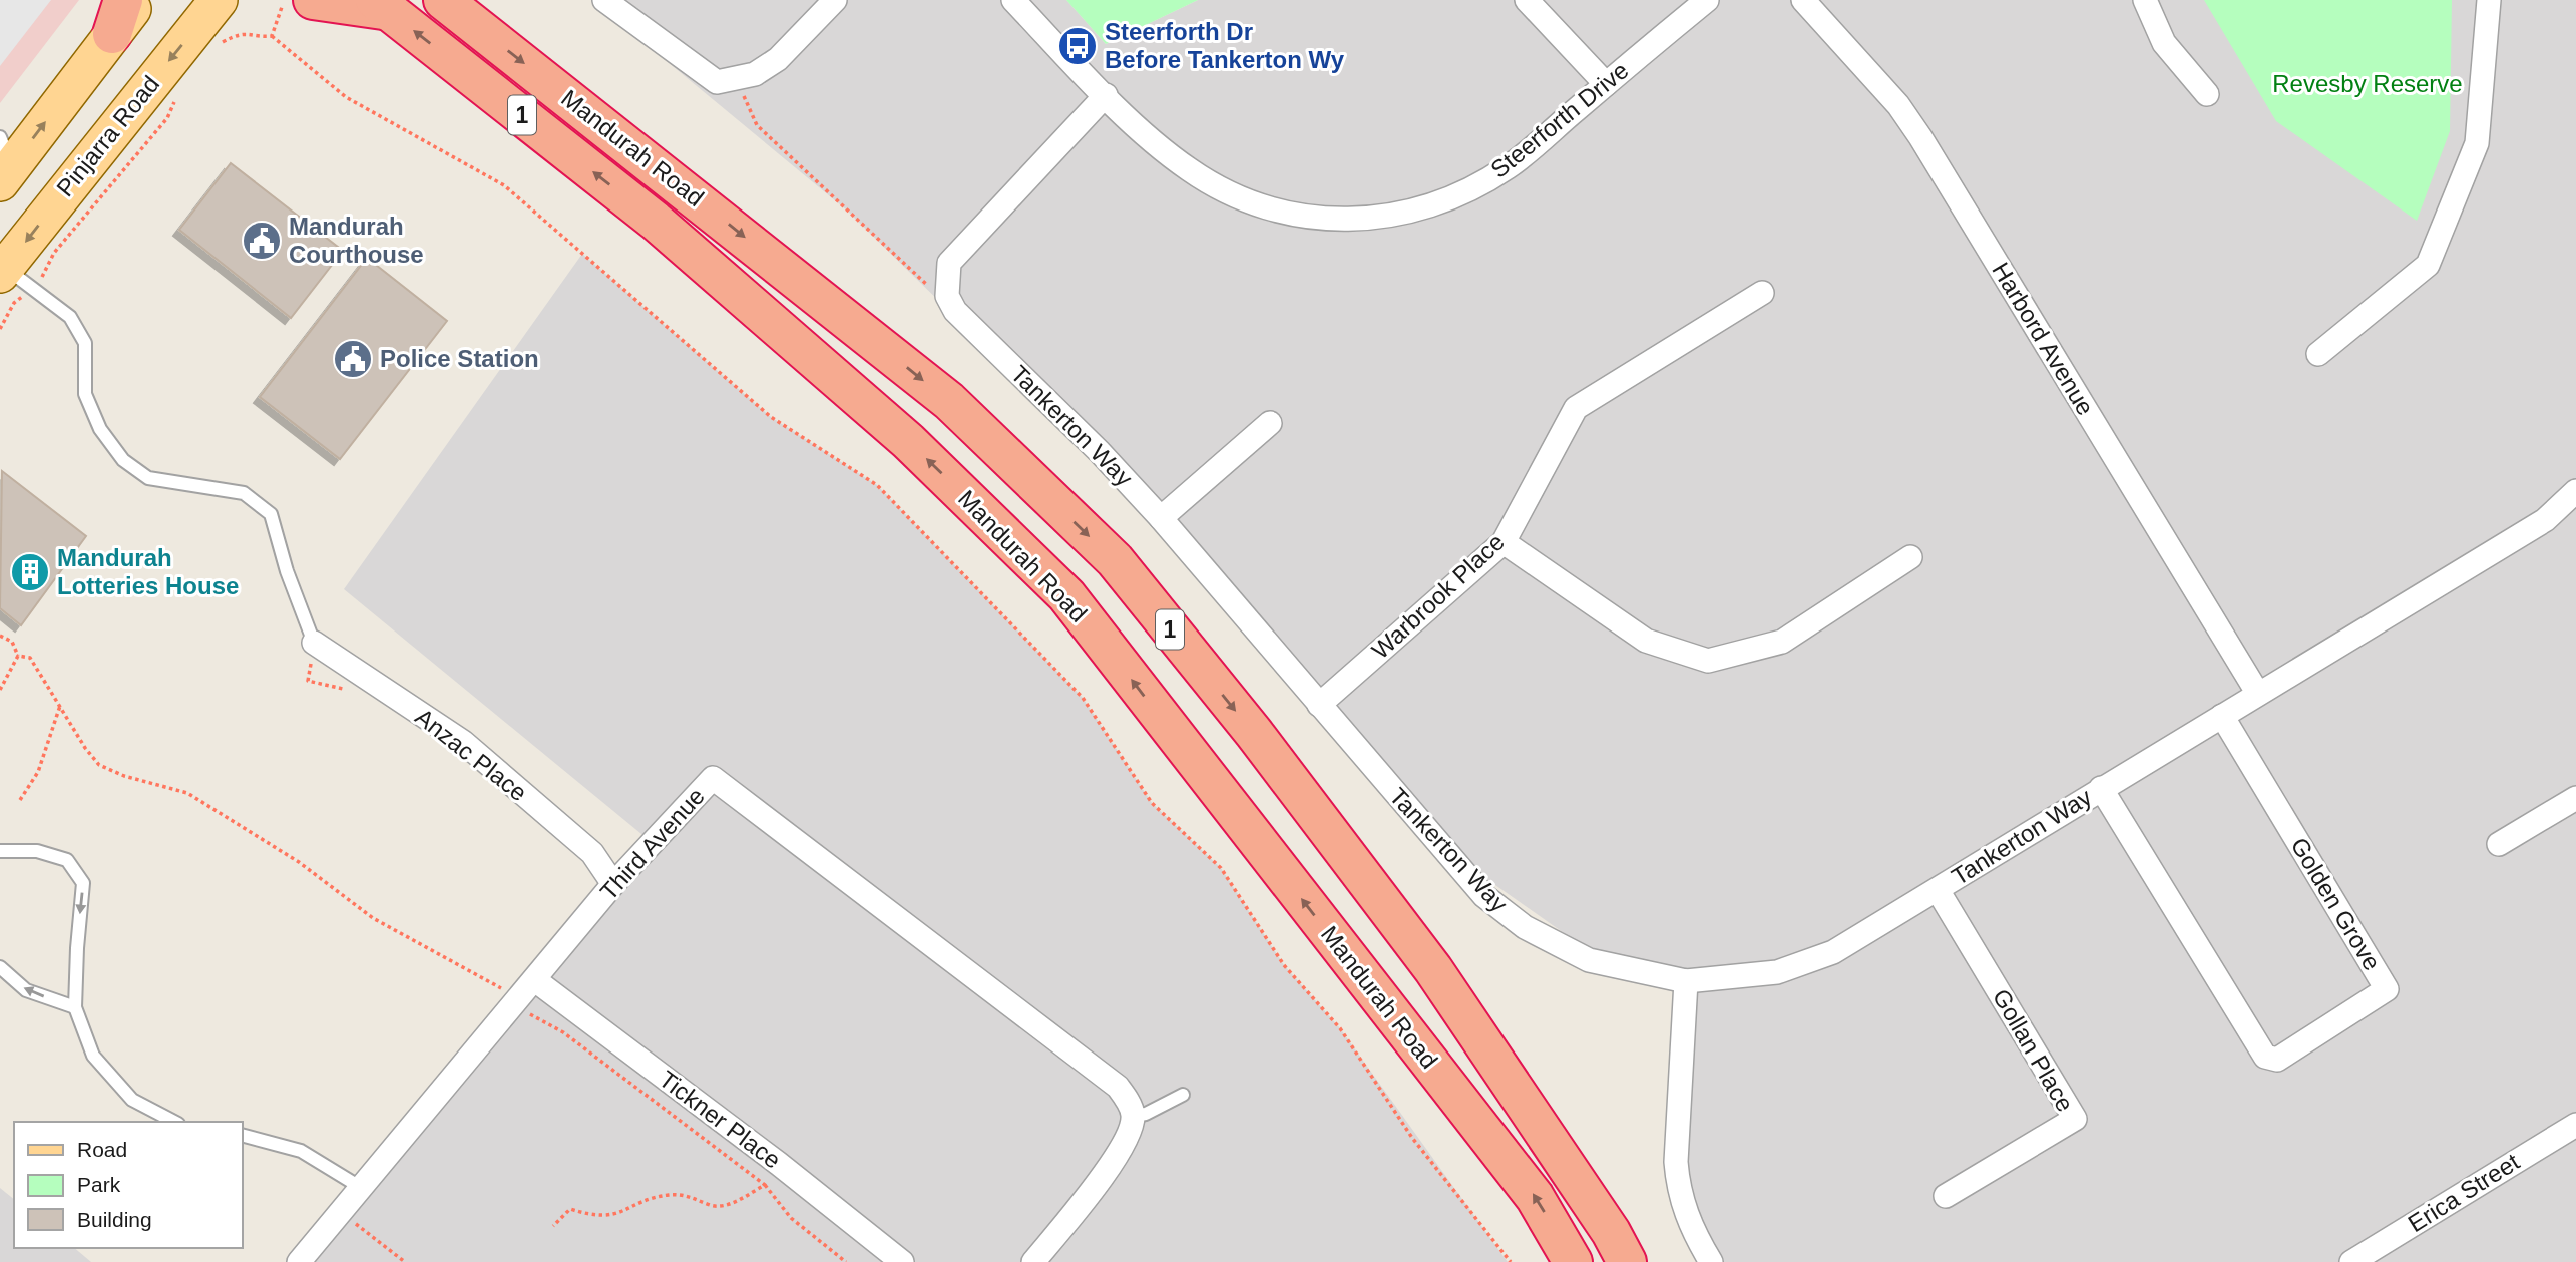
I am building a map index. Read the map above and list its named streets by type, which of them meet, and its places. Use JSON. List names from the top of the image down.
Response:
{
  "streets": {
    "highway": ["1", "Mandurah Road"],
    "main road": ["Pinjarra Road"],
    "street": [
      "Steerforth Drive",
      "Harbord Avenue",
      "Tankerton Way",
      "Warbrook Place",
      "Anzac Place",
      "Third Avenue",
      "Golden Grove",
      "Gollan Place",
      "Tickner Place",
      "Erica Street"
    ]
  },
  "crossings": [
    ["1", "Mandurah Road"],
    ["Steerforth Drive", "Tankerton Way"],
    ["Harbord Avenue", "Tankerton Way"],
    ["Tankerton Way", "Warbrook Place"],
    ["Tankerton Way", "Golden Grove"],
    ["Tankerton Way", "Gollan Place"],
    ["Anzac Place", "Third Avenue"],
    ["Third Avenue", "Tickner Place"]
  ],
  "parks": ["Revesby Reserve"],
  "places": {
    "bus stop": ["Steerforth Dr Before Tankerton Wy"],
    "public building": ["Mandurah Courthouse", "Police Station"],
    "building": ["Mandurah Lotteries House"]
  },
  "legend": ["Road", "Park", "Building"]
}
